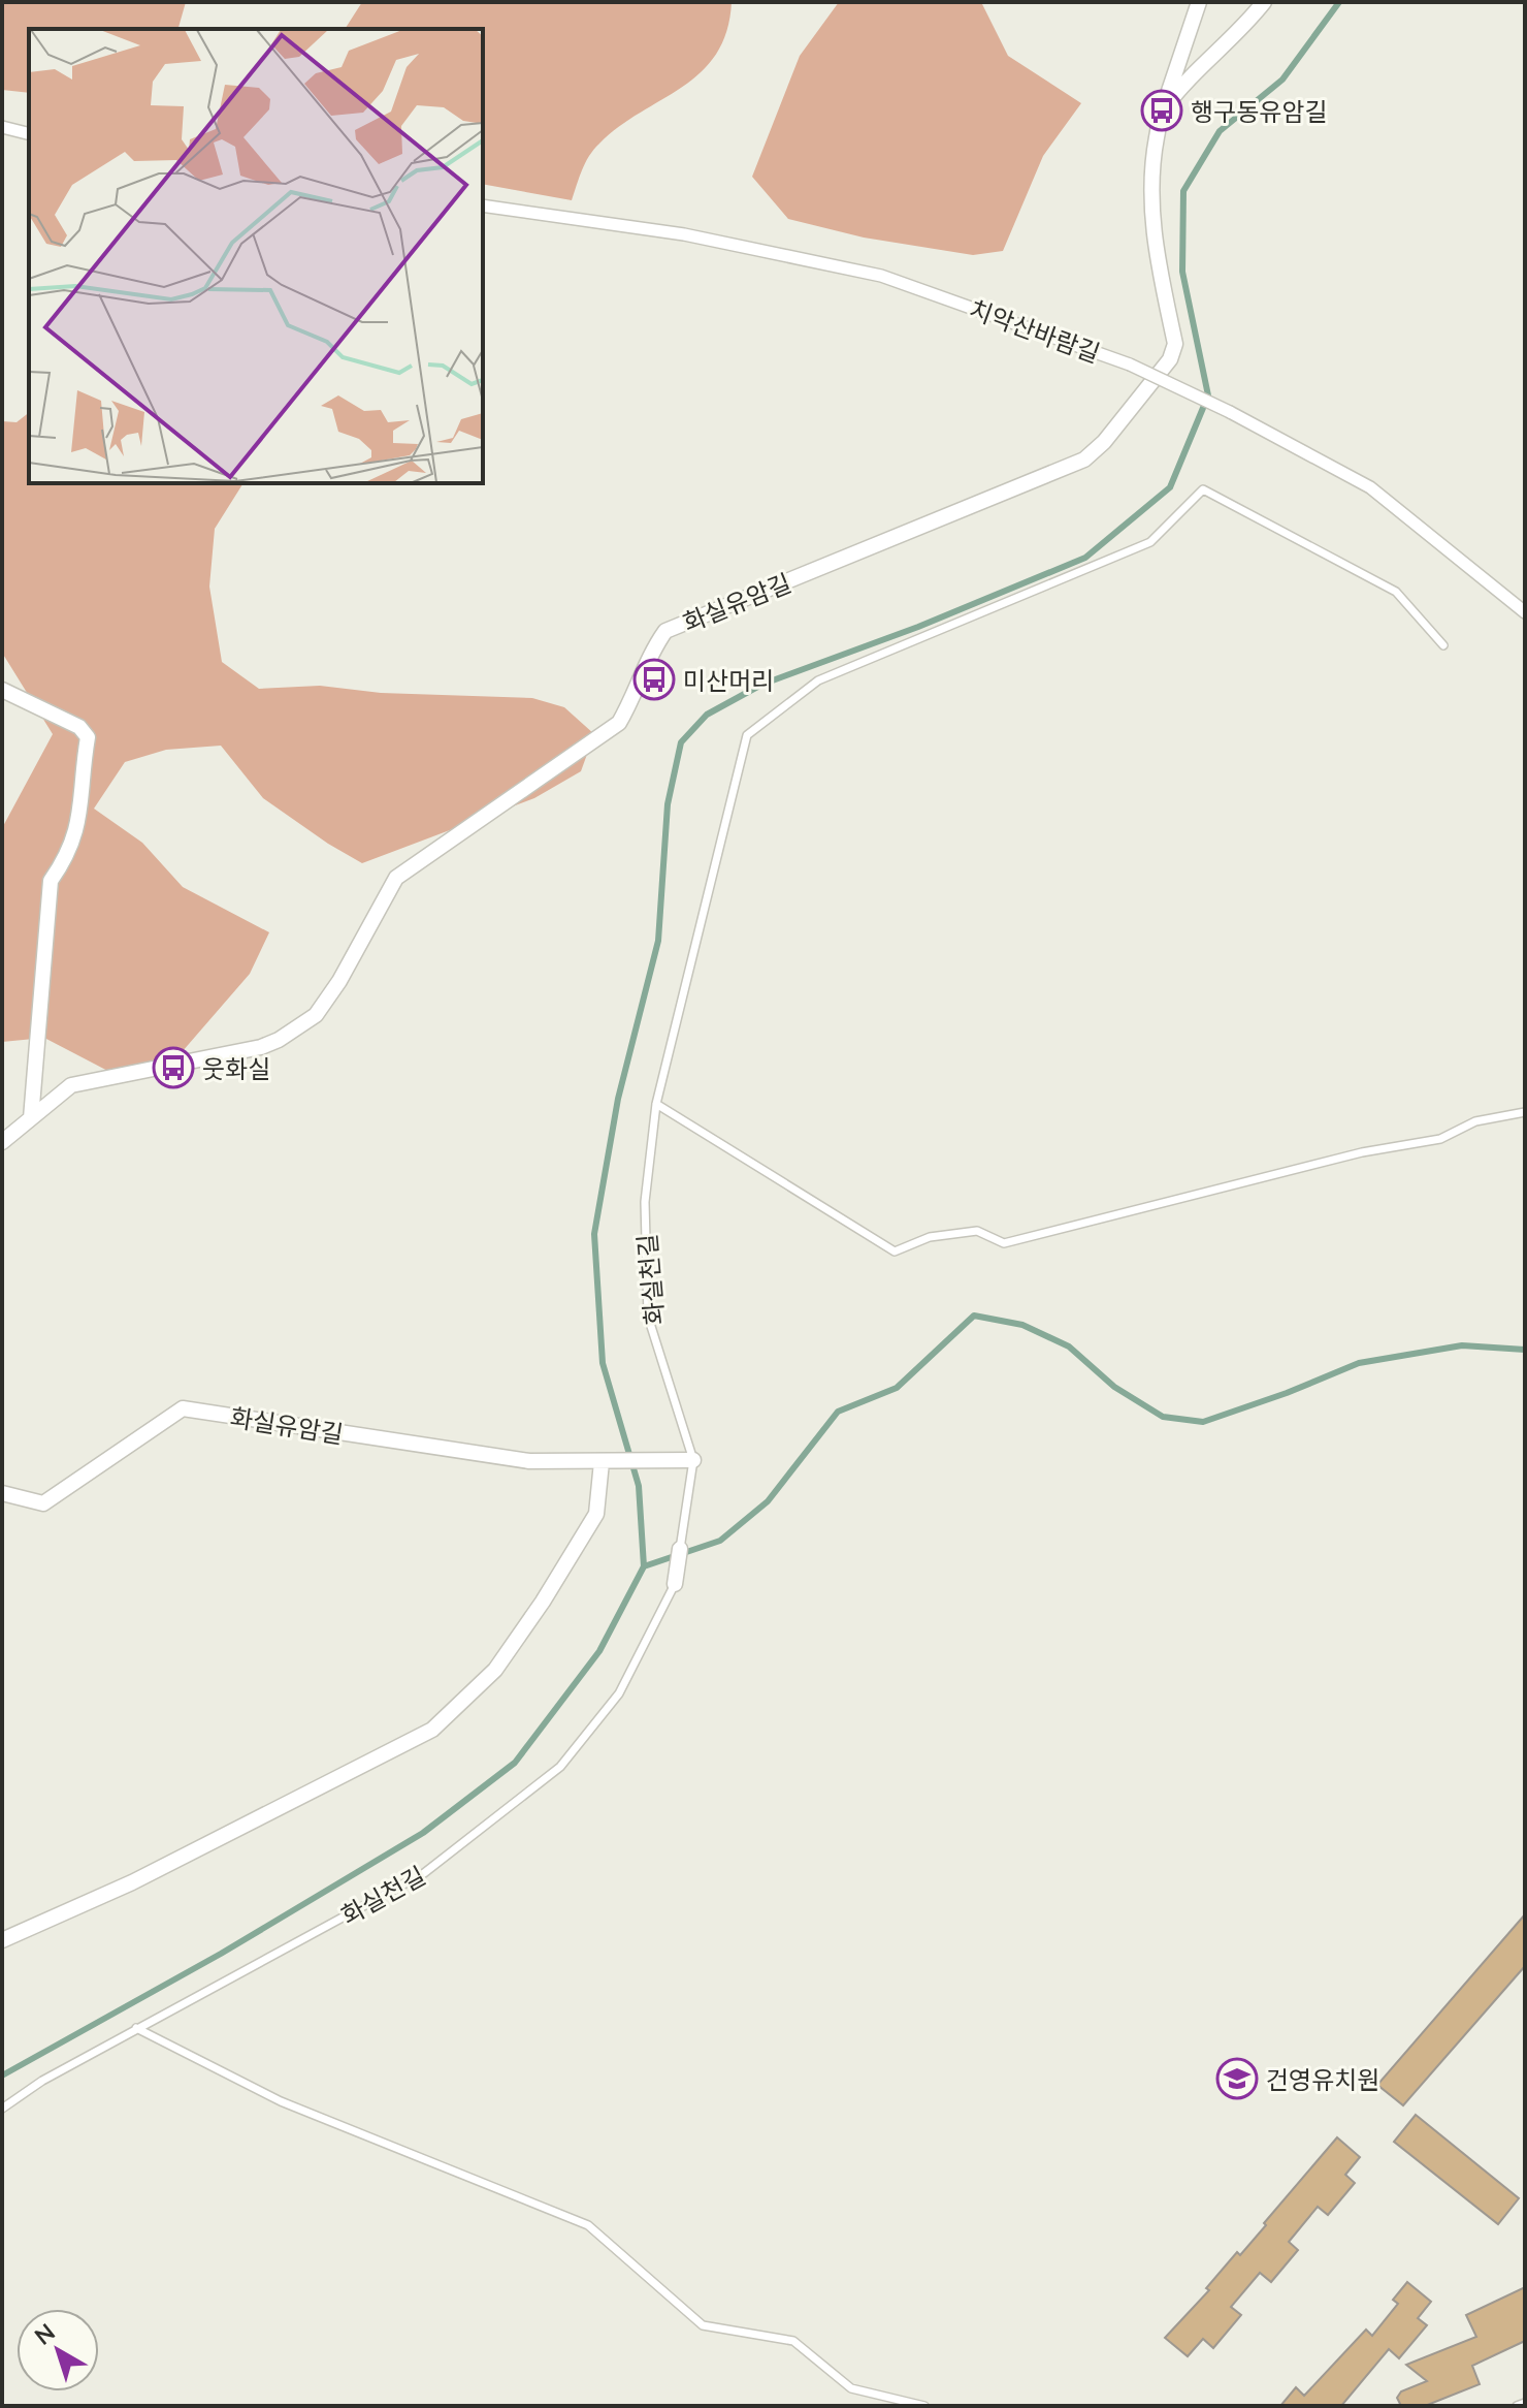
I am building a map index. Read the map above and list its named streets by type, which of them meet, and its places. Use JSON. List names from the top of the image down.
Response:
{
  "streets": {
    "street": ["치악산바람길", "화실유암길"],
    "lane": ["화실천길"]
  },
  "crossings": [
    ["화실유암길", "화실천길"]
  ],
  "places": {
    "bus stop": ["행구동유암길", "미산머리", "웃화실"],
    "school or university": ["건영유치원"]
  },
  "north": "top left"
}
